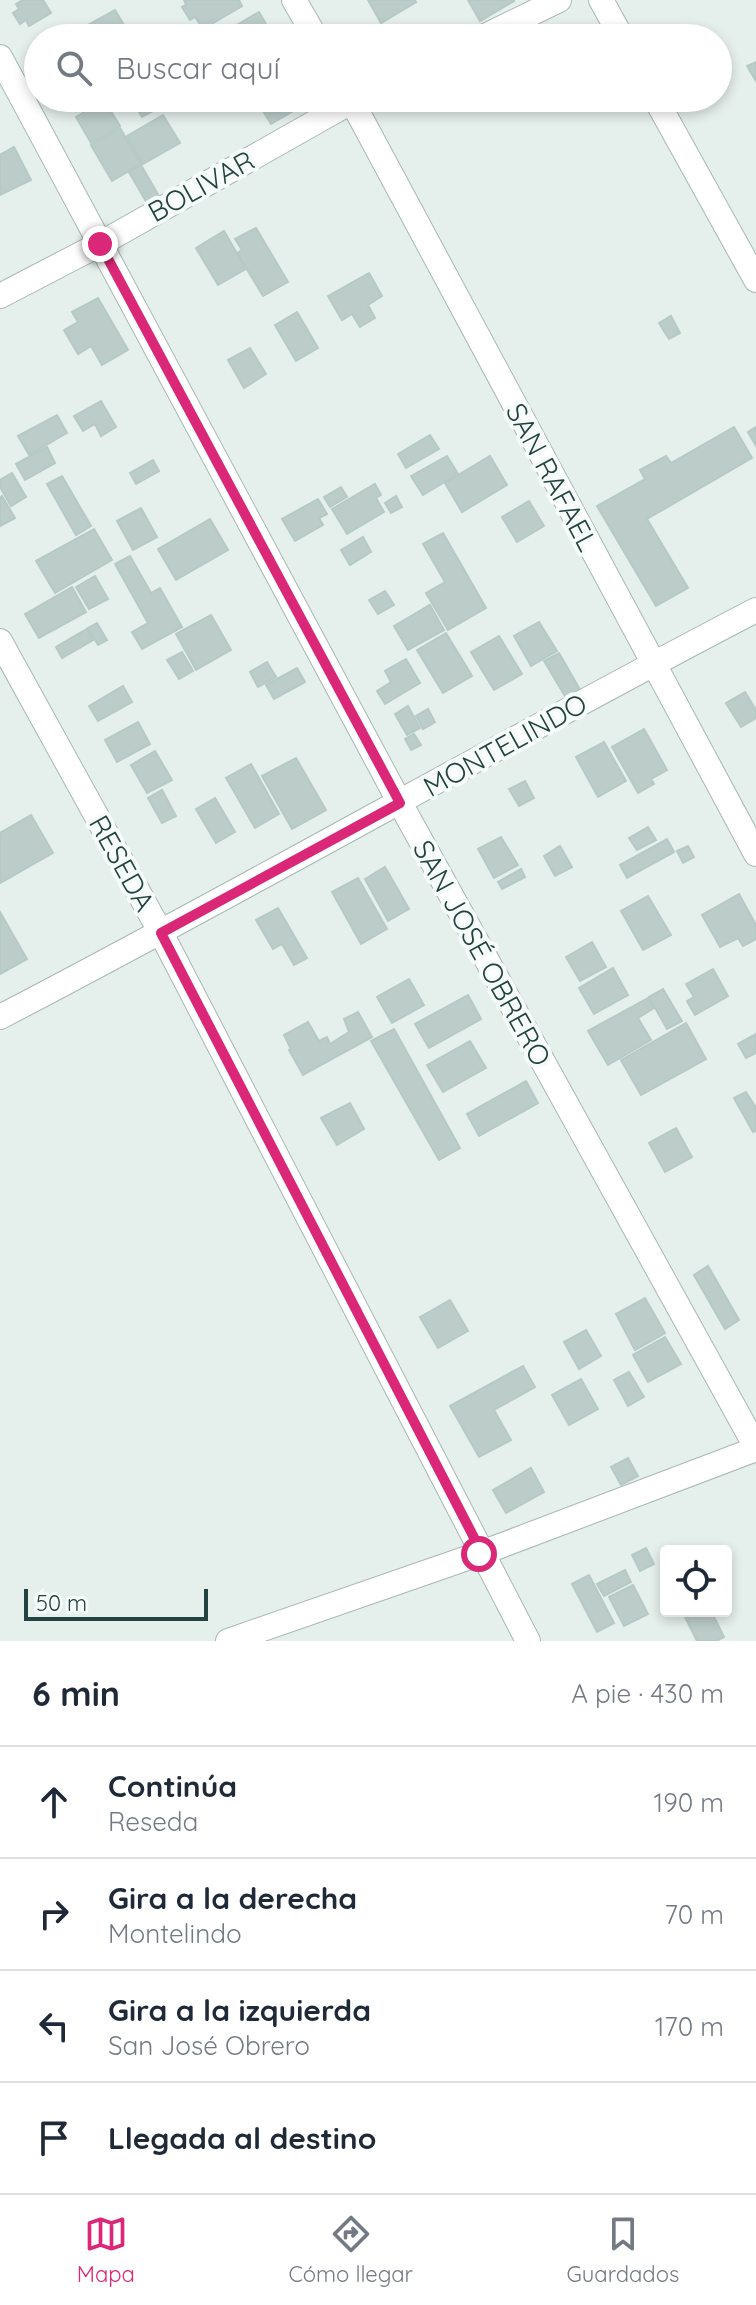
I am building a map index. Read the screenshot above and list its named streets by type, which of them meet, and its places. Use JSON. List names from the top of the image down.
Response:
{
  "streets": {
    "street": [
      "BOLIVAR",
      "SAN RAFAEL",
      "MONTELINDO",
      "RESEDA",
      "SAN JOSÉ OBRERO"
    ]
  },
  "crossings": [
    ["BOLIVAR", "SAN JOSÉ OBRERO"],
    ["SAN RAFAEL", "MONTELINDO"],
    ["MONTELINDO", "RESEDA"],
    ["MONTELINDO", "SAN JOSÉ OBRERO"]
  ],
  "scale_bar": "50 m",
  "page": {
    "search": "Buscar aquí",
    "scale": "50 m",
    "heading": ["6 min", "A pie · 430 m"],
    "list": [
      ["Continúa", "Reseda", "190 m"],
      ["Gira a la derecha", "Montelindo", "70 m"],
      ["Gira a la izquierda", "San José Obrero", "170 m"],
      "Llegada al destino"
    ],
    "nav": ["Mapa", "Cómo llegar", "Guardados"]
  }
}
